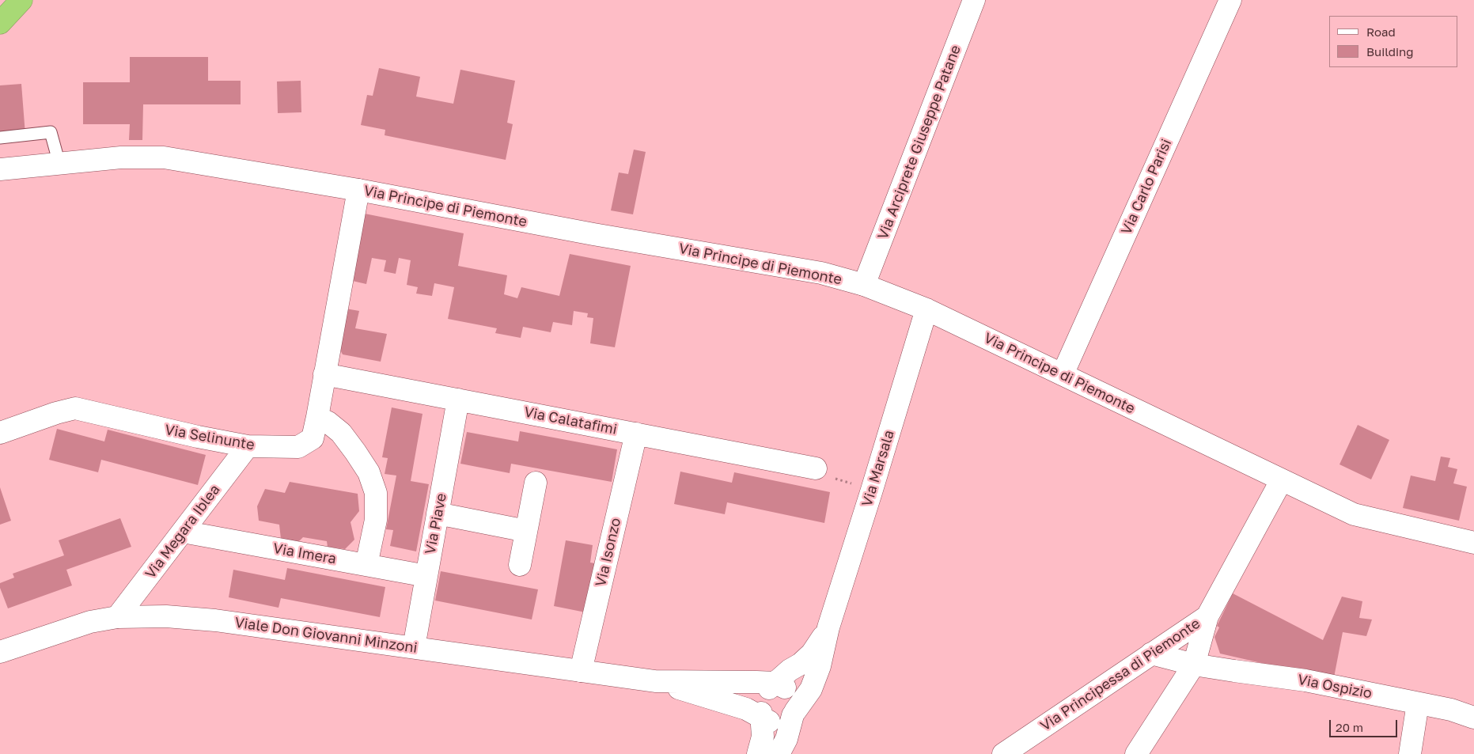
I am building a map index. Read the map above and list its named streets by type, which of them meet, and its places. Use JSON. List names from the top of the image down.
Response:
{
  "streets": {
    "street": [
      "Via Arciprete Giuseppe Patane",
      "Via Carlo Parisi",
      "Via Principe di Piemonte",
      "Via Calatafimi",
      "Via Selinunte",
      "Via Marsala",
      "Via Piave",
      "Via Megara Iblea",
      "Via Isonzo",
      "Via Imera",
      "Viale Don Giovanni Minzoni",
      "Via Principessa di Piemonte",
      "Via Ospizio"
    ]
  },
  "crossings": [
    ["Via Arciprete Giuseppe Patane", "Via Principe di Piemonte"],
    ["Via Carlo Parisi", "Via Principe di Piemonte"],
    ["Via Principe di Piemonte", "Via Selinunte"],
    ["Via Principe di Piemonte", "Via Marsala"],
    ["Via Principe di Piemonte", "Via Principessa di Piemonte"],
    ["Via Calatafimi", "Via Selinunte"],
    ["Via Calatafimi", "Via Piave"],
    ["Via Calatafimi", "Via Isonzo"],
    ["Via Selinunte", "Via Megara Iblea"],
    ["Via Piave", "Via Imera"],
    ["Via Piave", "Viale Don Giovanni Minzoni"],
    ["Via Megara Iblea", "Via Imera"],
    ["Via Megara Iblea", "Viale Don Giovanni Minzoni"],
    ["Via Isonzo", "Viale Don Giovanni Minzoni"],
    ["Via Principessa di Piemonte", "Via Ospizio"]
  ],
  "legend": ["Road", "Building"],
  "scale_bar": "20 m"
}
